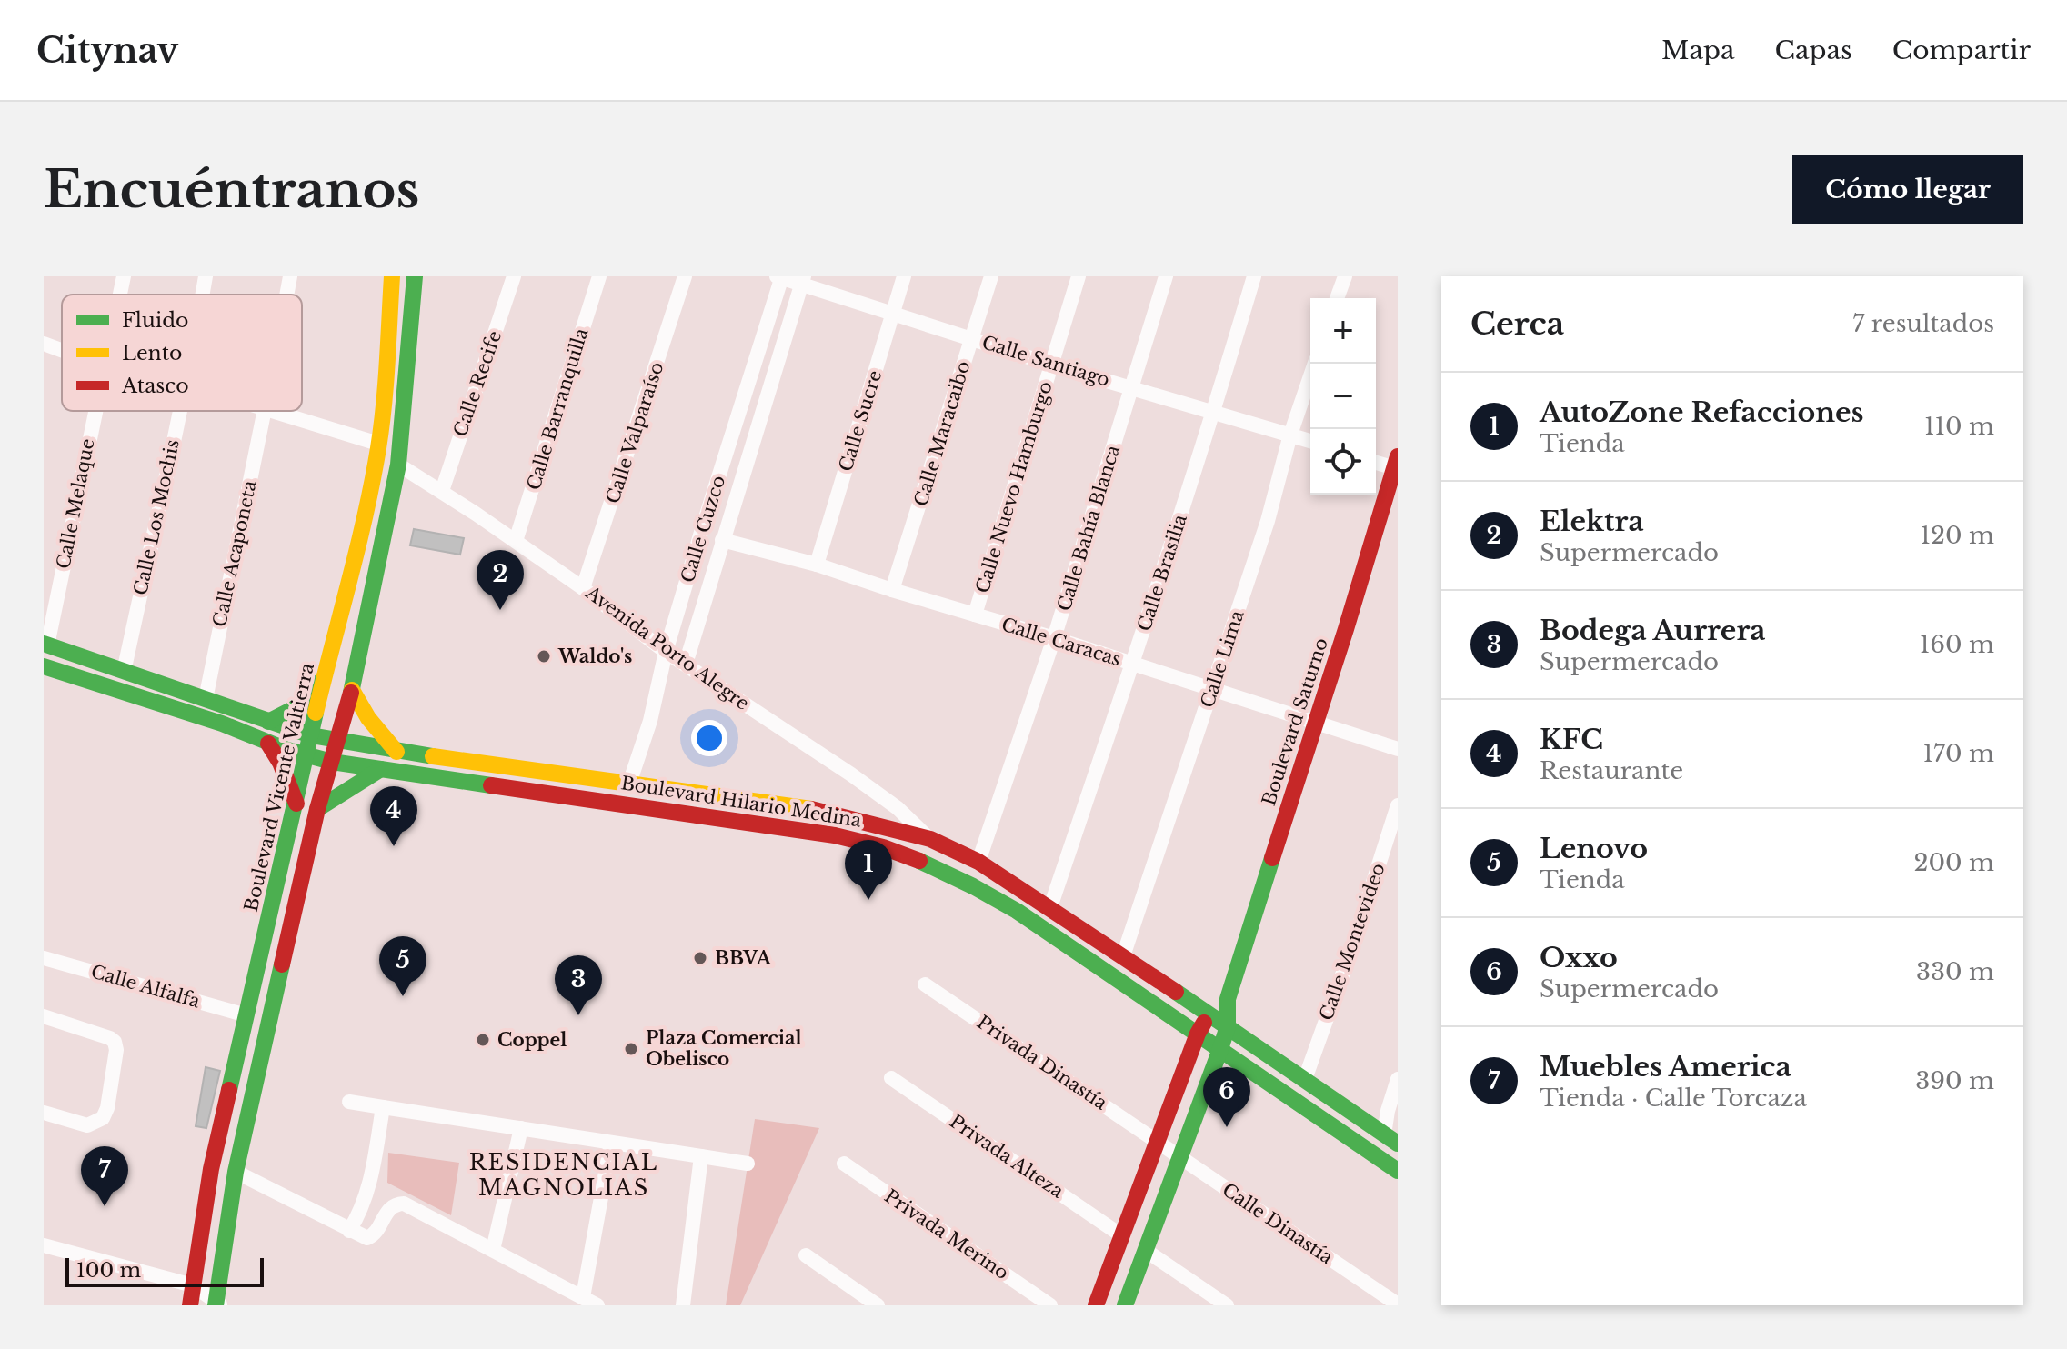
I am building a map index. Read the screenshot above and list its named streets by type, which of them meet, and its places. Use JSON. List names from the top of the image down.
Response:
{
  "streets": {
    "main road": ["Boulevard Saturno", "Boulevard Vicente Valtierra", "Boulevard Hilario Medina"],
    "street": [
      "Calle Santiago",
      "Calle Recife",
      "Calle Barranquilla",
      "Calle Sucre",
      "Calle Valparaíso",
      "Calle Maracaibo",
      "Calle Nuevo Hamburgo",
      "Calle Melaque",
      "Calle Los Mochis",
      "Calle Bahía Blanca",
      "Calle Cuzco",
      "Calle Acaponeta",
      "Calle Brasilia",
      "Calle Caracas",
      "Avenida Porto Alegre",
      "Calle Lima",
      "Calle Montevideo",
      "Calle Alfalfa",
      "Privada Dinastía",
      "Privada Alteza",
      "Calle Dinastía",
      "Privada Merino"
    ]
  },
  "crossings": [
    ["Calle Santiago", "Calle Sucre"],
    ["Calle Santiago", "Calle Maracaibo"],
    ["Calle Santiago", "Calle Nuevo Hamburgo"],
    ["Calle Santiago", "Calle Bahía Blanca"],
    ["Calle Santiago", "Calle Cuzco"],
    ["Calle Santiago", "Calle Brasilia"],
    ["Calle Santiago", "Calle Lima"],
    ["Calle Recife", "Avenida Porto Alegre"],
    ["Calle Barranquilla", "Avenida Porto Alegre"],
    ["Calle Sucre", "Calle Caracas"],
    ["Calle Valparaíso", "Avenida Porto Alegre"],
    ["Calle Maracaibo", "Calle Caracas"],
    ["Calle Nuevo Hamburgo", "Calle Caracas"],
    ["Calle Melaque", "Boulevard Hilario Medina"],
    ["Calle Los Mochis", "Boulevard Hilario Medina"],
    ["Calle Bahía Blanca", "Calle Caracas"],
    ["Calle Bahía Blanca", "Boulevard Hilario Medina"],
    ["Calle Cuzco", "Calle Caracas"],
    ["Calle Cuzco", "Avenida Porto Alegre"],
    ["Calle Cuzco", "Boulevard Hilario Medina"],
    ["Calle Acaponeta", "Boulevard Hilario Medina"],
    ["Calle Brasilia", "Calle Caracas"],
    ["Calle Brasilia", "Boulevard Hilario Medina"],
    ["Calle Caracas", "Calle Lima"],
    ["Calle Caracas", "Boulevard Saturno"],
    ["Avenida Porto Alegre", "Boulevard Hilario Medina"],
    ["Calle Lima", "Boulevard Hilario Medina"],
    ["Boulevard Saturno", "Boulevard Hilario Medina"],
    ["Boulevard Saturno", "Calle Dinastía"],
    ["Boulevard Vicente Valtierra", "Boulevard Hilario Medina"],
    ["Boulevard Vicente Valtierra", "Calle Alfalfa"],
    ["Boulevard Hilario Medina", "Calle Montevideo"],
    ["Privada Dinastía", "Calle Dinastía"]
  ],
  "districts": ["RESIDENCIAL MAGNOLIAS"],
  "places": [
    "Waldo's",
    "BBVA",
    "Coppel",
    "Plaza Comercial Obelisco"
  ],
  "legend": ["Fluido", "Lento", "Atasco"],
  "scale_bar": "100 m",
  "page": {
    "header": "Citynav",
    "nav": ["Mapa", "Capas", "Compartir"],
    "buttons": "Cómo llegar",
    "title": "Encuéntranos",
    "heading": ["Cerca", "7 resultados"],
    "map_buttons": ["+", "−"],
    "list": [
      {
        "mark": "1",
        "name": "AutoZone Refacciones",
        "note": "Tienda",
        "value": "110 m"
      },
      {
        "mark": "2",
        "name": "Elektra",
        "note": "Supermercado",
        "value": "120 m"
      },
      {
        "mark": "3",
        "name": "Bodega Aurrera",
        "note": "Supermercado",
        "value": "160 m"
      },
      {
        "mark": "4",
        "name": "KFC",
        "note": "Restaurante",
        "value": "170 m"
      },
      {
        "mark": "5",
        "name": "Lenovo",
        "note": "Tienda",
        "value": "200 m"
      },
      {
        "mark": "6",
        "name": "Oxxo",
        "note": "Supermercado",
        "value": "330 m"
      },
      {
        "mark": "7",
        "name": "Muebles America",
        "note": "Tienda · Calle Torcaza",
        "value": "390 m"
      }
    ],
    "pins": [
      "2",
      "4",
      "1",
      "5",
      "3",
      "6",
      "7"
    ],
    "scale": "100 m"
  }
}
